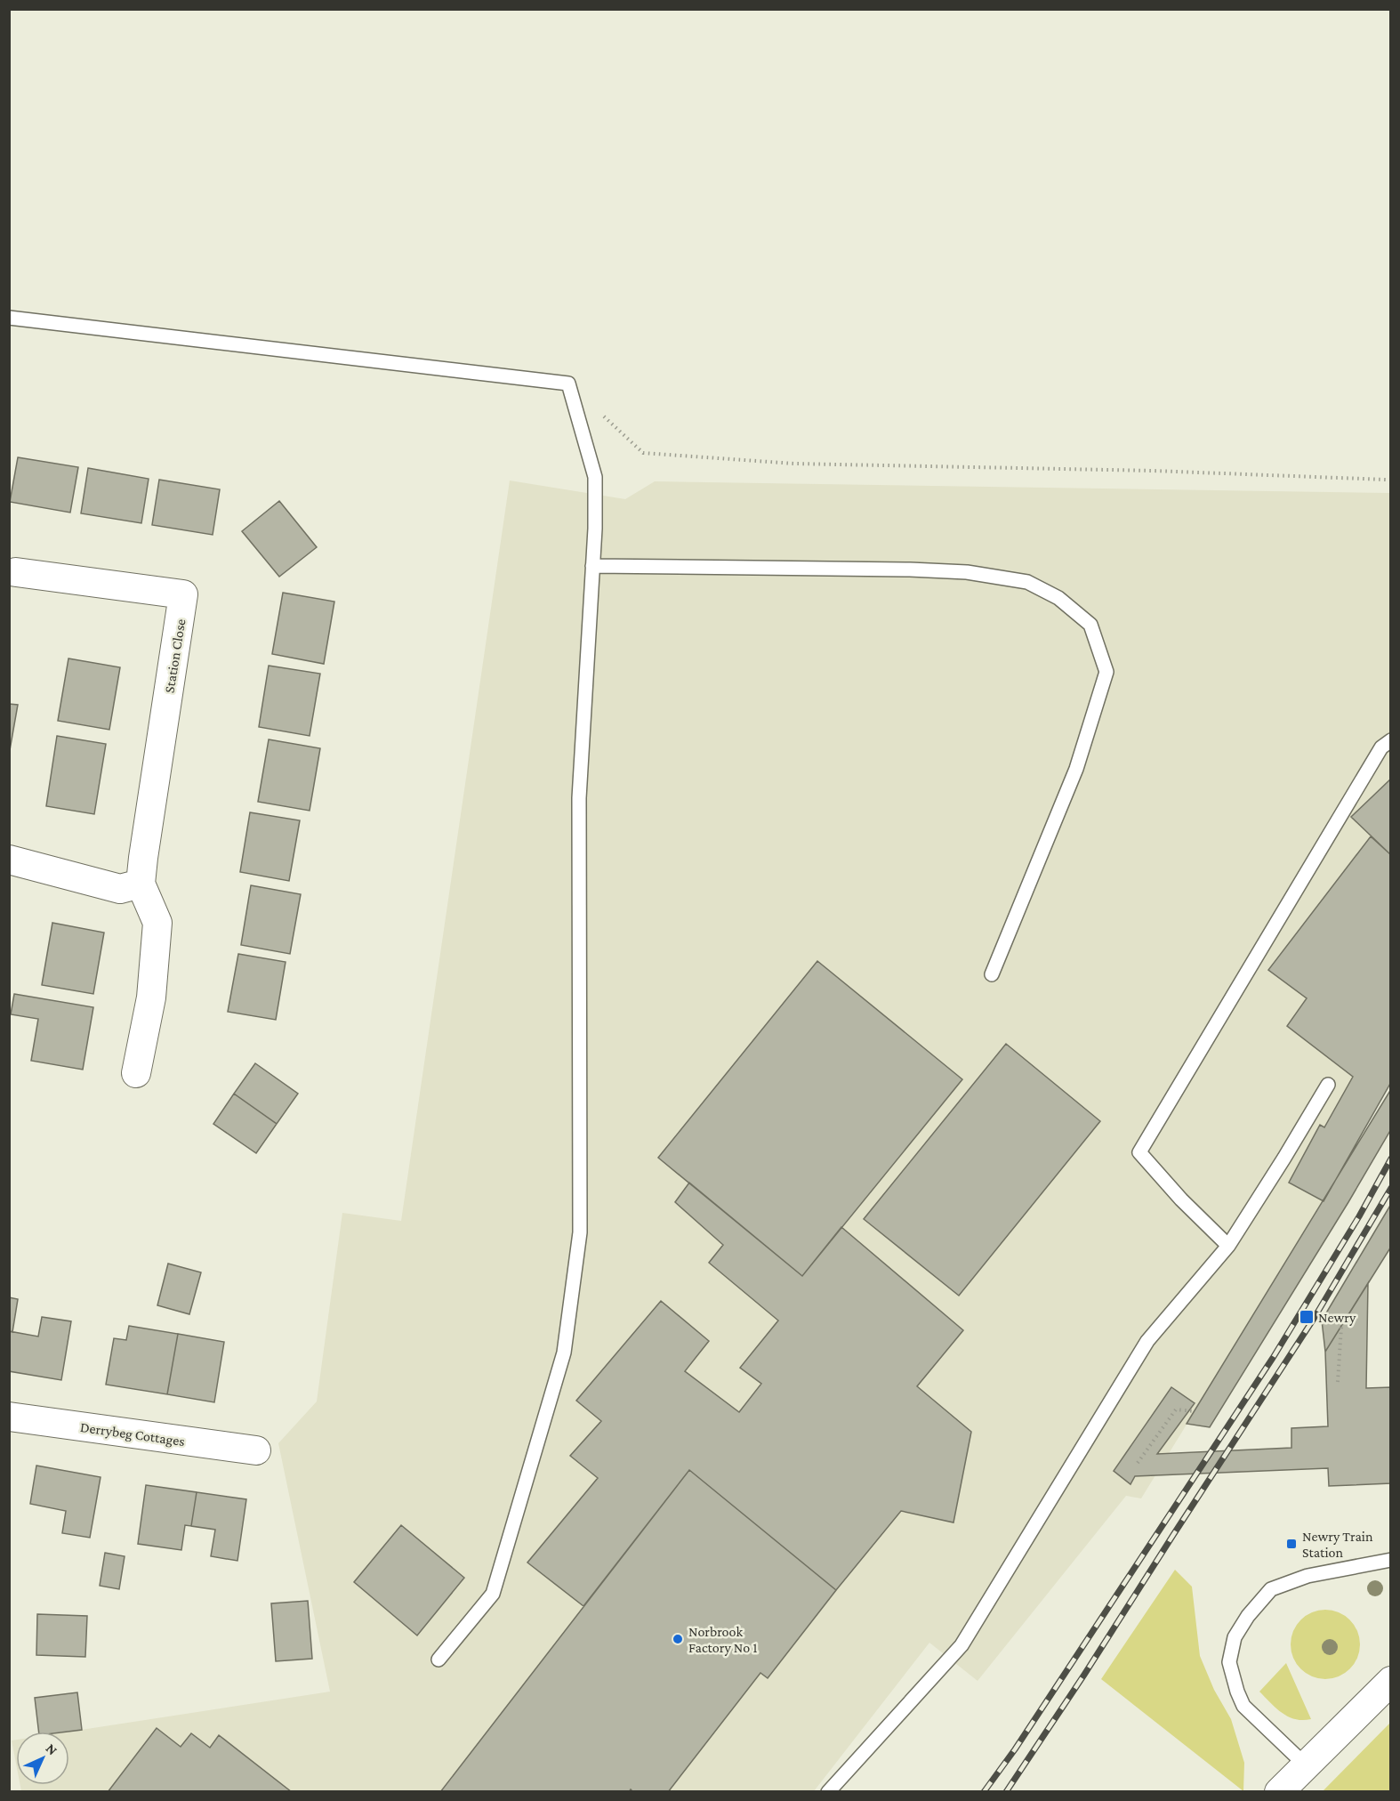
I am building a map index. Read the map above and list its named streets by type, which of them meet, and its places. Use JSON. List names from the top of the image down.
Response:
{
  "streets": {
    "street": ["Station Close", "Derrybeg Cottages"]
  },
  "places": {
    "transit": ["Newry", "Newry Train Station"],
    "other": ["Norbrook Factory No 1"]
  },
  "north": "top right"
}
